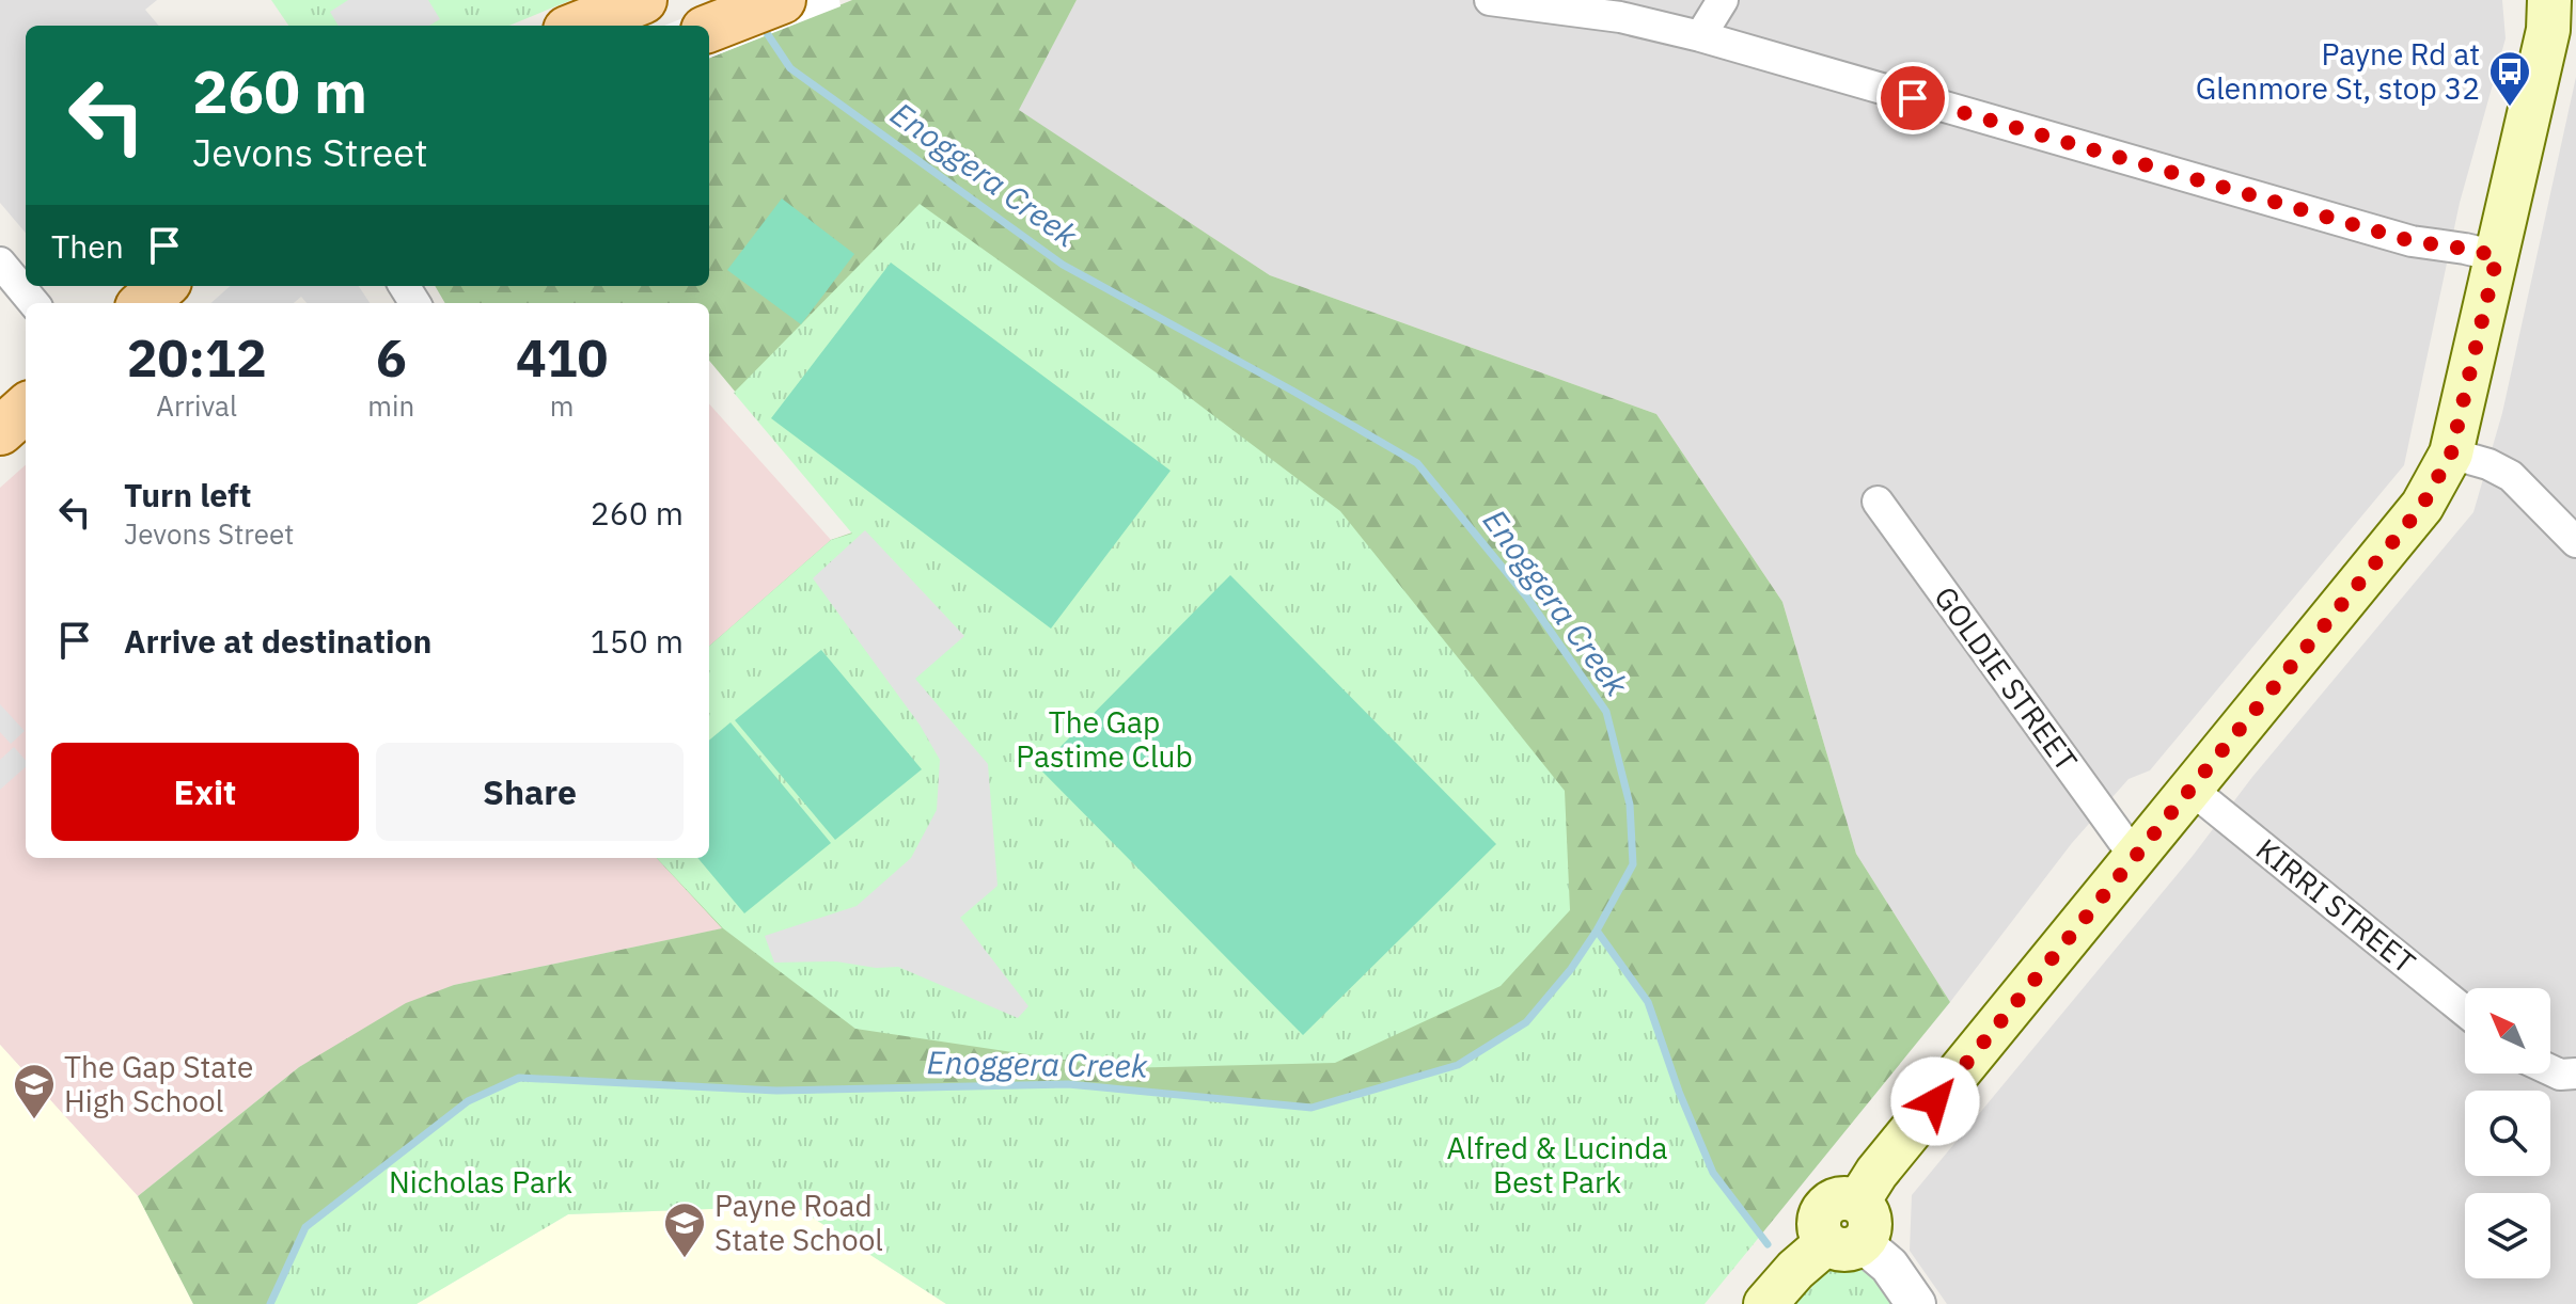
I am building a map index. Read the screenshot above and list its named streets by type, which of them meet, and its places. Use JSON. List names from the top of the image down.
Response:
{
  "streets": {
    "street": ["GOLDIE STREET", "KIRRI STREET"]
  },
  "water": ["Enoggera Creek"],
  "parks": ["The Gap Pastime Club", "Alfred & Lucinda Best Park", "Nicholas Park"],
  "places": {
    "bus stop": ["Payne Rd at Glenmore St, stop 32"],
    "school or university": ["The Gap State High School", "Payne Road State School"]
  },
  "north": "top left",
  "page": {
    "turn": ["260 m", "Jevons Street"],
    "then": "Then",
    "eta": [
      "20:12",
      "Arrival",
      "6",
      "min",
      "410",
      "m"
    ],
    "list": [
      {
        "name": "Turn left",
        "note": "Jevons Street",
        "value": "260 m"
      },
      {
        "name": "Arrive at destination",
        "value": "150 m"
      }
    ],
    "buttons": ["Exit", "Share"]
  }
}
